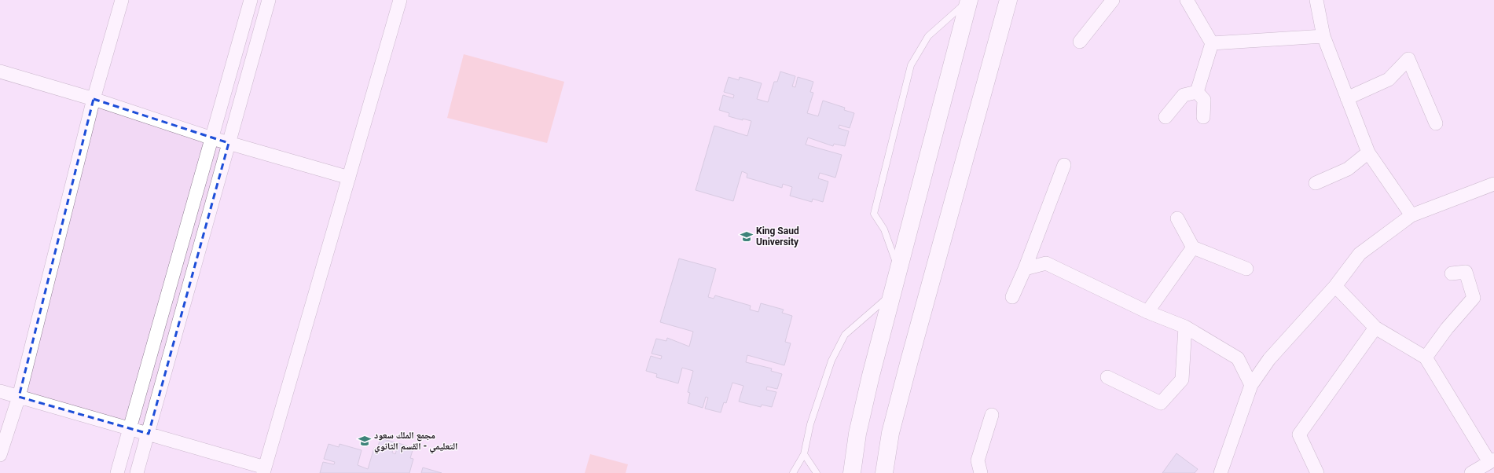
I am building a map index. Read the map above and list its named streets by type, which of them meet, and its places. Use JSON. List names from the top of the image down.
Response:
{
  "places": {
    "school or university": ["King Saud University", "مجمع الملك سعود التعليمي - القسم الثانوي"]
  }
}
